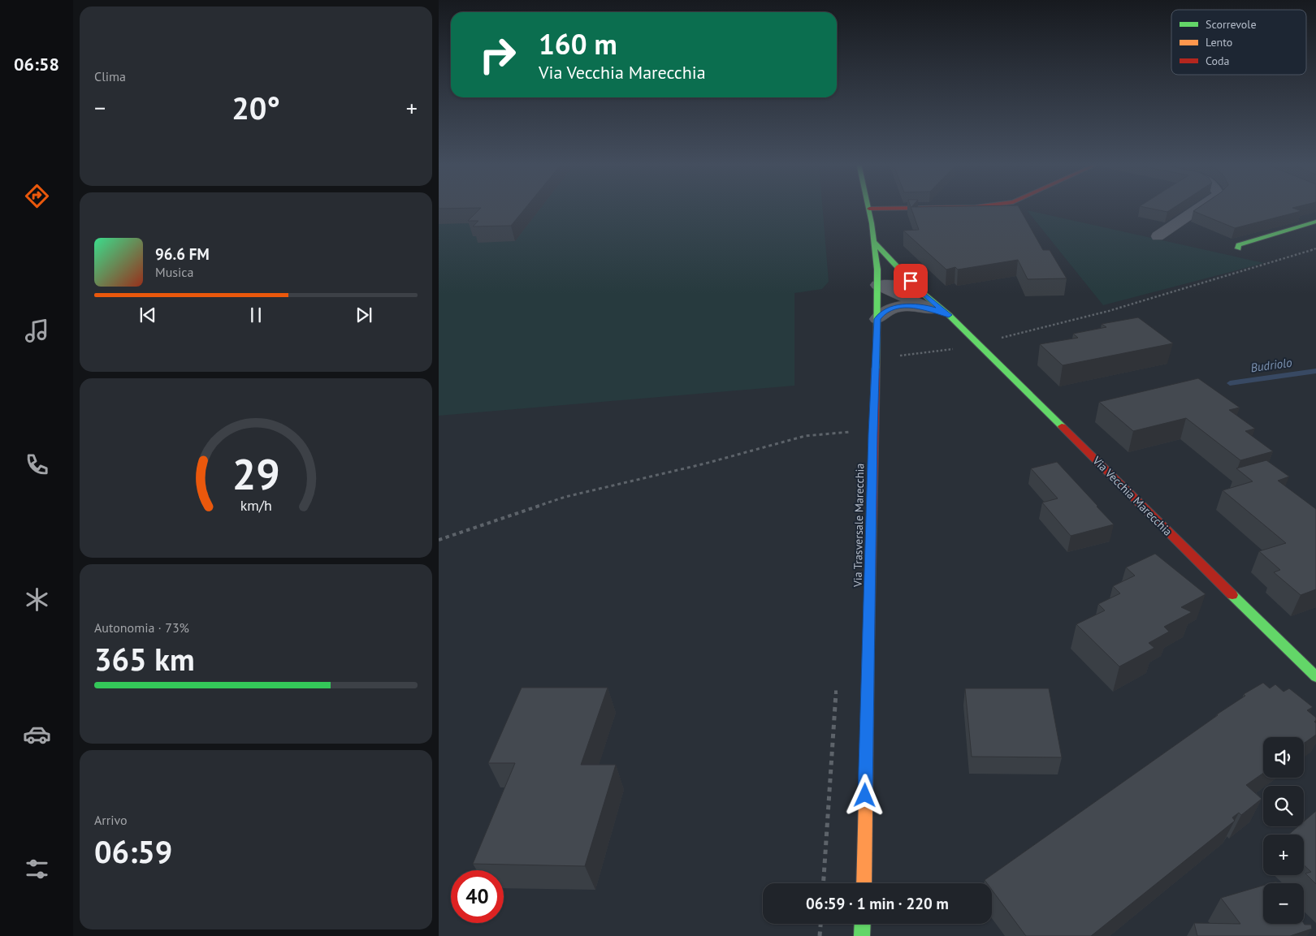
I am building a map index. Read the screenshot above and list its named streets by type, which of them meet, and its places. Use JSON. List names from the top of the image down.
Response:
{
  "streets": {
    "street": ["Via Vecchia Marecchia", "Via Trasversale Marecchia"]
  },
  "crossings": [
    ["Via Vecchia Marecchia", "Via Trasversale Marecchia"]
  ],
  "water": ["Budriolo"],
  "legend": ["Scorrevole", "Lento", "Coda"],
  "page": {
    "tabs": "06:58",
    "tile": [
      "Clima",
      ["Autonomia · 73%", "365 km"],
      ["Arrivo", "06:59"]
    ],
    "turn": ["160 m", "Via Vecchia Marecchia"],
    "heat": ["−", "20°", "+"],
    "song": ["96.6 FM", "Musica"],
    "map_buttons": ["+", "−"],
    "limit": "40",
    "trip": "06:59 · 1 min · 220 m",
    "gauge": ["29", "km/h"]
  }
}
